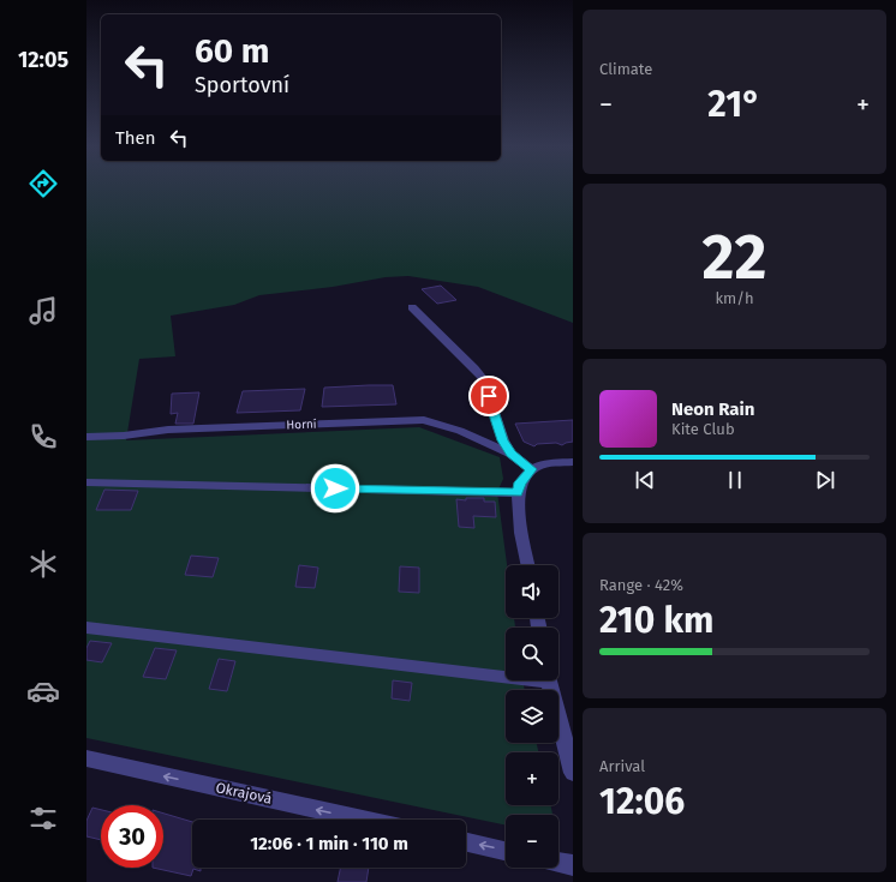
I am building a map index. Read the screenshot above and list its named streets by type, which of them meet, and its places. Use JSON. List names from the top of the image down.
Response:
{
  "streets": {
    "street": ["Horní", "Okrajová"]
  },
  "one_way": ["Okrajová"],
  "page": {
    "tabs": "12:05",
    "tile": [
      "Climate",
      ["22", "km/h"],
      ["Range · 42%", "210 km"],
      ["Arrival", "12:06"]
    ],
    "turn": ["60 m", "Sportovní"],
    "heat": ["−", "21°", "+"],
    "then": "Then",
    "song": ["Neon Rain", "Kite Club"],
    "map_buttons": ["+", "−"],
    "limit": "30",
    "trip": "12:06 · 1 min · 110 m"
  }
}
